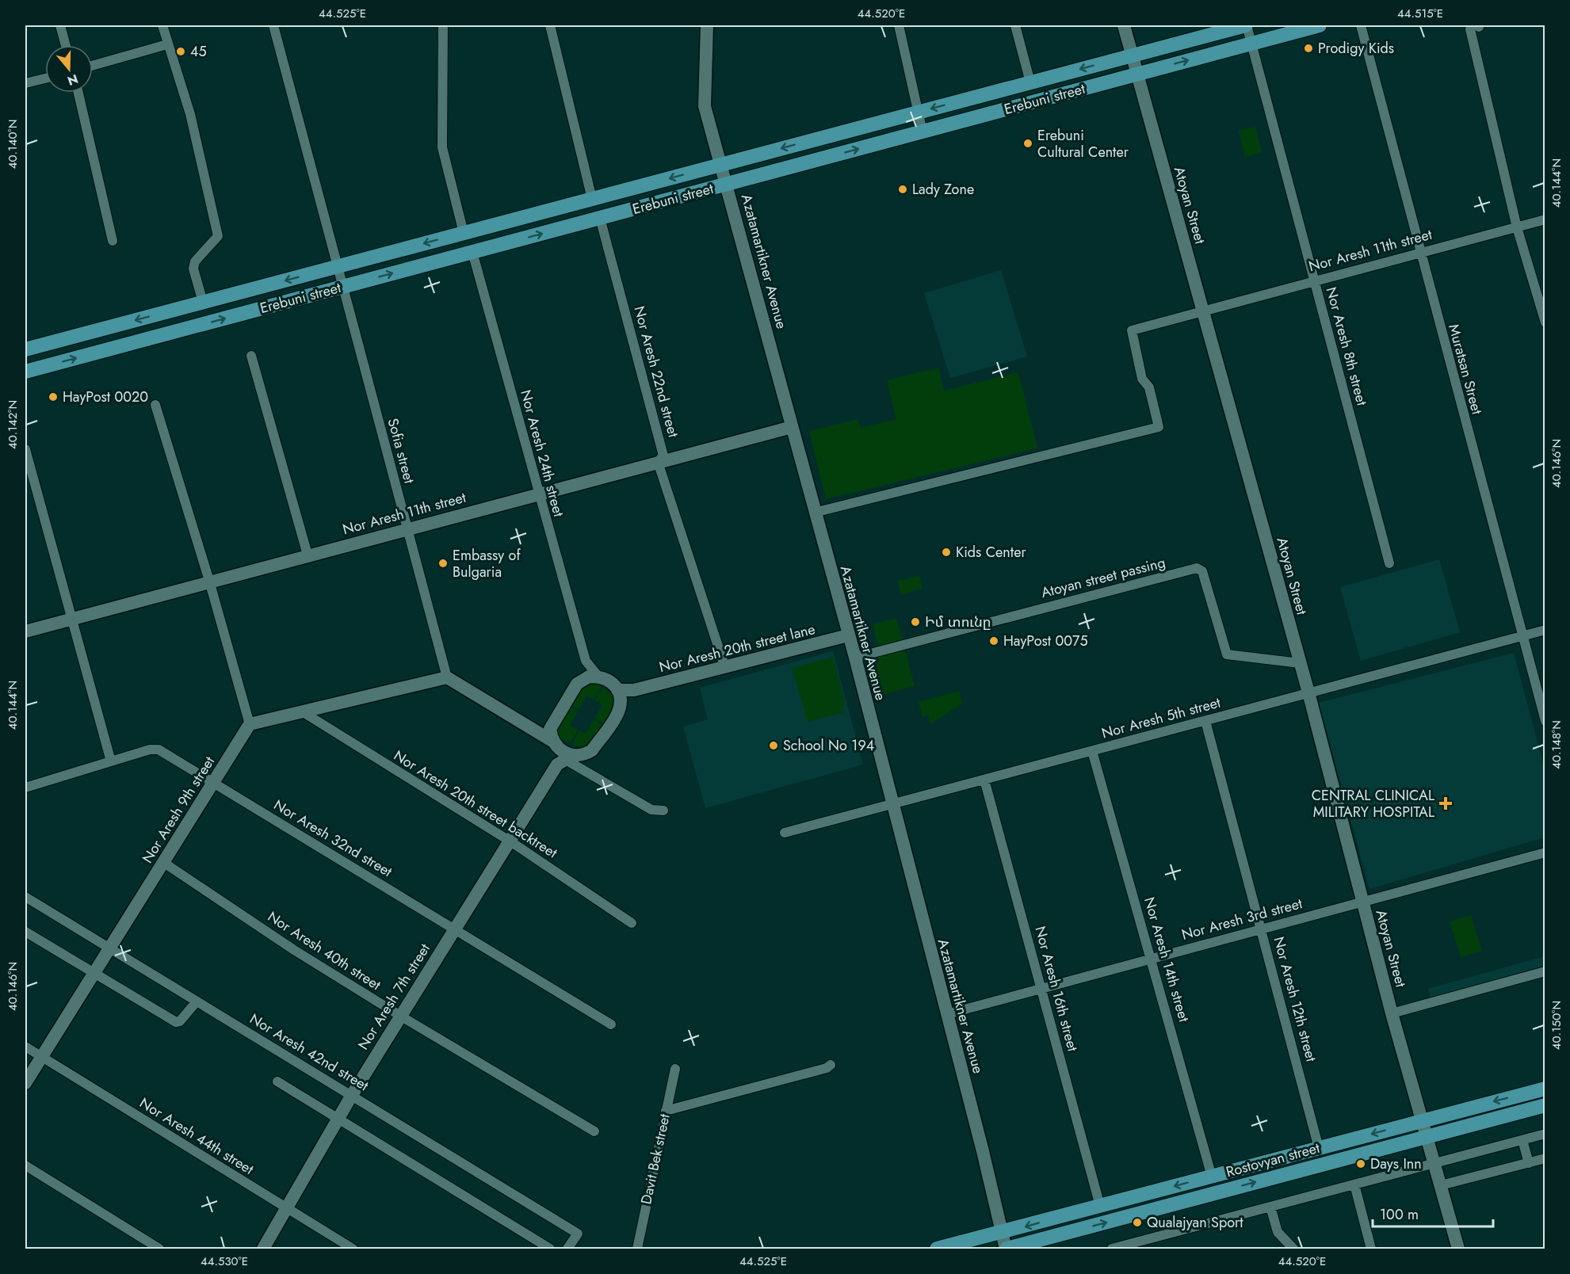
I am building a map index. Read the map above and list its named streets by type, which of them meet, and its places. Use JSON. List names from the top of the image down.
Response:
{
  "streets": {
    "main road": ["Erebuni street", "Rostovyan street"],
    "street": [
      "Atoyan Street",
      "Nor Aresh 11th street",
      "Azatamartikner Avenue",
      "Nor Aresh 8th street",
      "Muratsan Street",
      "Nor Aresh 22nd street",
      "Sofia street",
      "Nor Aresh 24th street",
      "Atoyan street passing",
      "Nor Aresh 20th street lane",
      "Nor Aresh 5th street",
      "Nor Aresh 20th street backtreet",
      "Nor Aresh 9th street",
      "Nor Aresh 32nd street",
      "Nor Aresh 3rd street",
      "Nor Aresh 40th street",
      "Nor Aresh 14th street",
      "Nor Aresh 16th street",
      "Nor Aresh 7th street",
      "Nor Aresh 12th street",
      "Nor Aresh 42nd street",
      "Nor Aresh 44th street",
      "Davit Bek street"
    ]
  },
  "crossings": [
    ["Erebuni street", "Atoyan Street"],
    ["Erebuni street", "Azatamartikner Avenue"],
    ["Erebuni street", "Nor Aresh 8th street"],
    ["Erebuni street", "Nor Aresh 22nd street"],
    ["Erebuni street", "Sofia street"],
    ["Erebuni street", "Nor Aresh 24th street"],
    ["Atoyan Street", "Nor Aresh 11th street"],
    ["Atoyan Street", "Atoyan street passing"],
    ["Atoyan Street", "Nor Aresh 5th street"],
    ["Atoyan Street", "Nor Aresh 3rd street"],
    ["Atoyan Street", "Rostovyan street"],
    ["Nor Aresh 11th street", "Azatamartikner Avenue"],
    ["Nor Aresh 11th street", "Nor Aresh 8th street"],
    ["Nor Aresh 11th street", "Muratsan Street"],
    ["Nor Aresh 11th street", "Nor Aresh 22nd street"],
    ["Nor Aresh 11th street", "Sofia street"],
    ["Nor Aresh 11th street", "Nor Aresh 24th street"],
    ["Azatamartikner Avenue", "Atoyan street passing"],
    ["Azatamartikner Avenue", "Nor Aresh 20th street lane"],
    ["Azatamartikner Avenue", "Nor Aresh 5th street"],
    ["Azatamartikner Avenue", "Nor Aresh 3rd street"],
    ["Azatamartikner Avenue", "Rostovyan street"],
    ["Muratsan Street", "Nor Aresh 5th street"],
    ["Nor Aresh 22nd street", "Nor Aresh 20th street lane"],
    ["Nor Aresh 5th street", "Nor Aresh 14th street"],
    ["Nor Aresh 5th street", "Nor Aresh 16th street"],
    ["Nor Aresh 5th street", "Nor Aresh 12th street"],
    ["Nor Aresh 20th street backtreet", "Nor Aresh 7th street"],
    ["Nor Aresh 9th street", "Nor Aresh 32nd street"],
    ["Nor Aresh 9th street", "Nor Aresh 40th street"],
    ["Nor Aresh 9th street", "Nor Aresh 42nd street"],
    ["Nor Aresh 9th street", "Nor Aresh 44th street"],
    ["Nor Aresh 32nd street", "Nor Aresh 7th street"],
    ["Nor Aresh 3rd street", "Nor Aresh 14th street"],
    ["Nor Aresh 3rd street", "Nor Aresh 16th street"],
    ["Nor Aresh 3rd street", "Nor Aresh 12th street"],
    ["Nor Aresh 40th street", "Nor Aresh 7th street"],
    ["Nor Aresh 14th street", "Rostovyan street"],
    ["Nor Aresh 16th street", "Rostovyan street"],
    ["Nor Aresh 7th street", "Nor Aresh 42nd street"],
    ["Nor Aresh 7th street", "Nor Aresh 44th street"],
    ["Nor Aresh 12th street", "Rostovyan street"]
  ],
  "places": {
    "other": [
      "Prodigy Kids",
      "45",
      "Erebuni Cultural Center",
      "Lady Zone",
      "HayPost 0020",
      "Kids Center",
      "Embassy of Bulgaria",
      "Իմ տունը",
      "HayPost 0075",
      "School No 194",
      "Days Inn",
      "Qualajyan Sport"
    ],
    "health": ["CENTRAL CLINICAL MILITARY HOSPITAL"]
  },
  "scale_bar": "100 m",
  "north": "bottom",
  "coordinates": [
    "44.525°E",
    "44.520°E",
    "44.515°E",
    "40.140°N",
    "40.144°N",
    "40.142°N",
    "40.146°N",
    "40.148°N",
    "40.150°N",
    "44.530°E"
  ]
}
